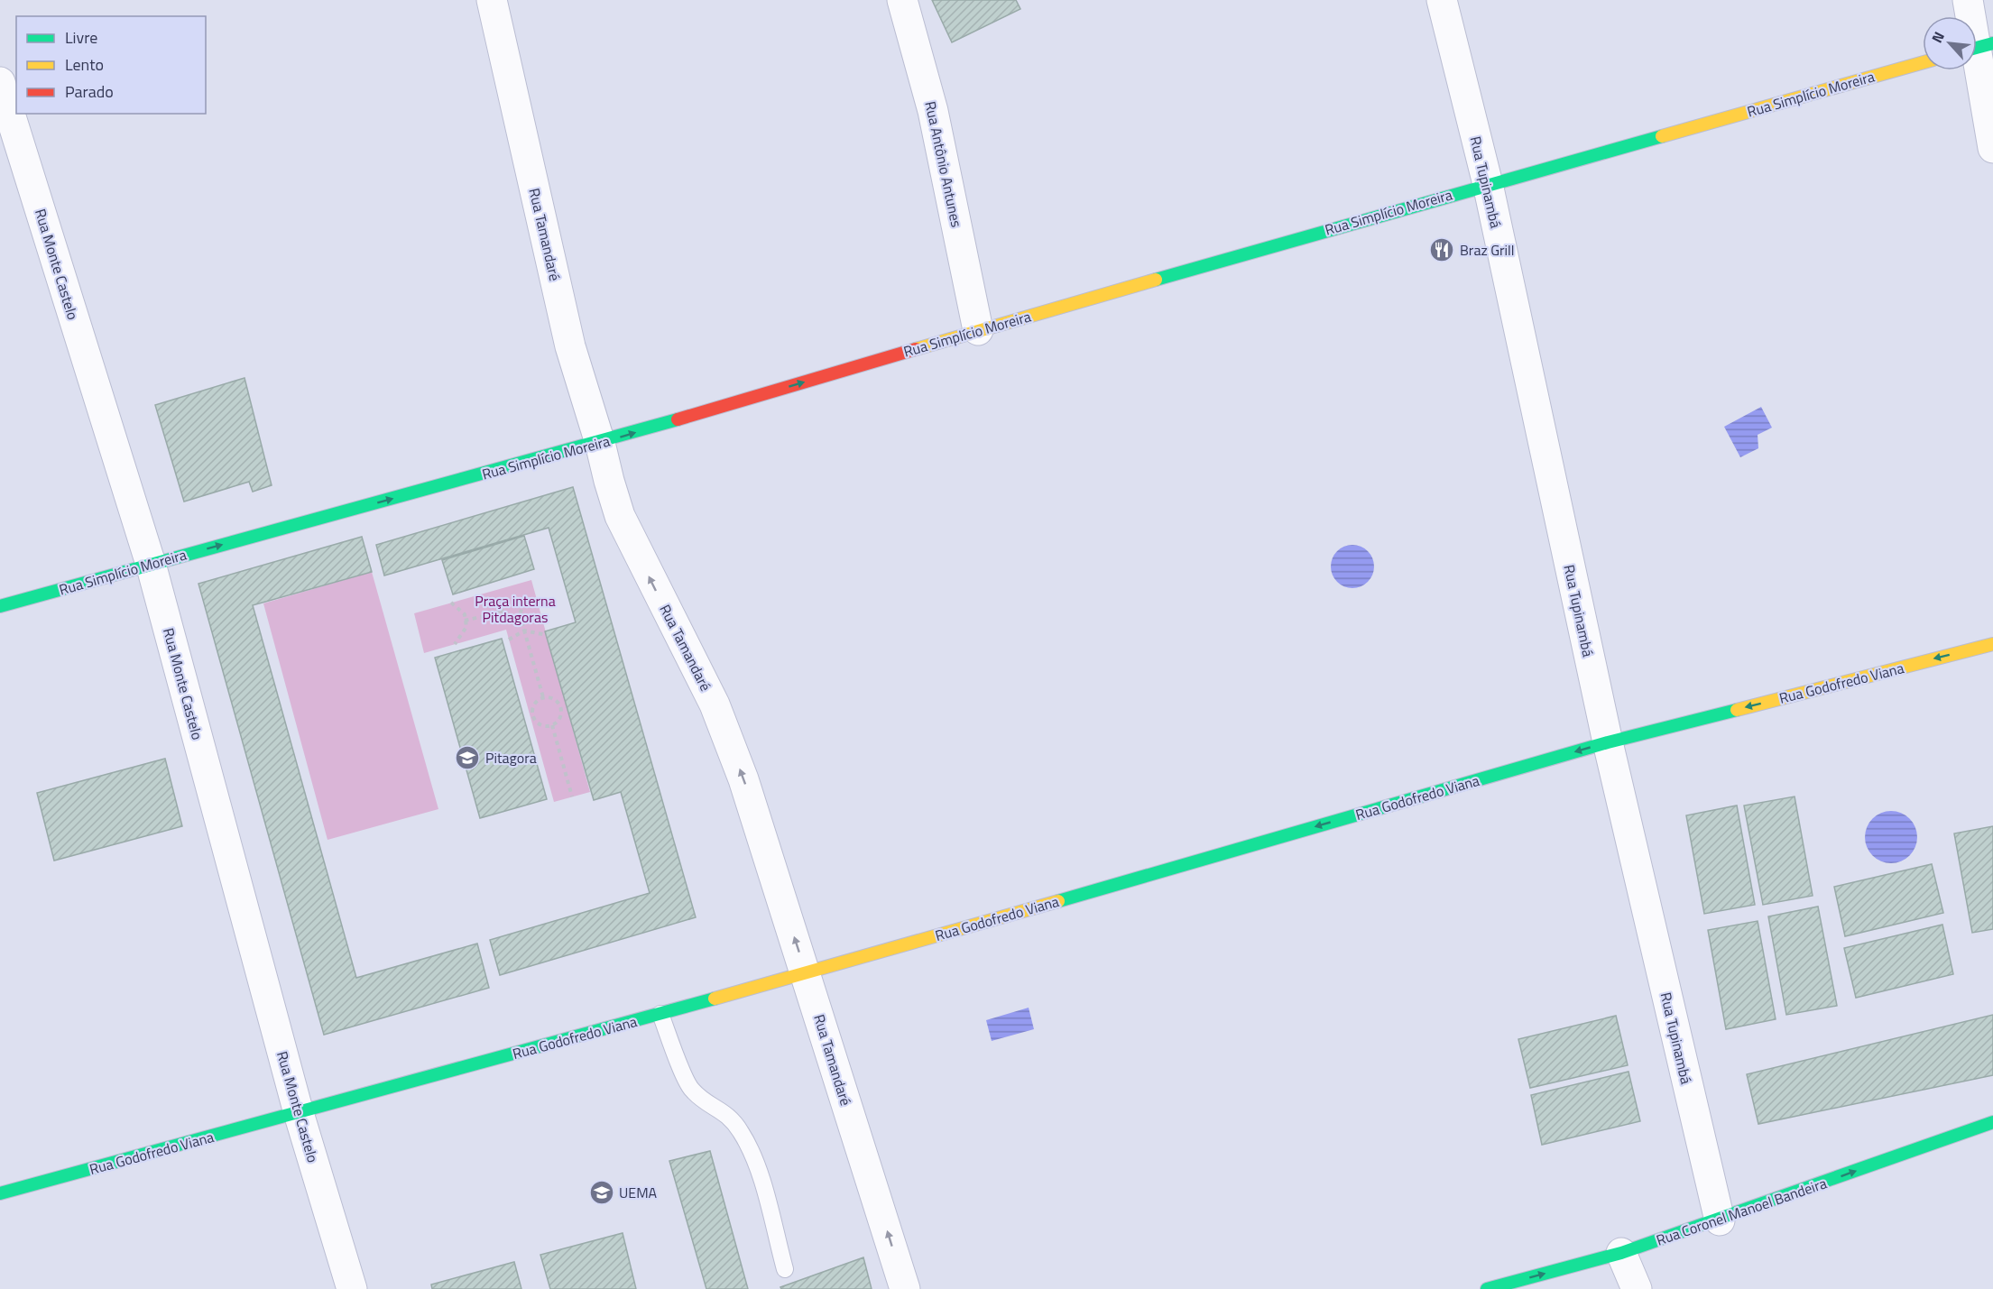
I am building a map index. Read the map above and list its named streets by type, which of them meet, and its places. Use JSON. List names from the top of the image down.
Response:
{
  "streets": {
    "street": [
      "Rua Simplício Moreira",
      "Rua Antônio Antunes",
      "Rua Tupinambá",
      "Rua Tamandaré",
      "Rua Monte Castelo",
      "Rua Godofredo Viana",
      "Rua Coronel Manoel Bandeira"
    ]
  },
  "crossings": [
    ["Rua Simplício Moreira", "Rua Antônio Antunes"],
    ["Rua Simplício Moreira", "Rua Tupinambá"],
    ["Rua Simplício Moreira", "Rua Tamandaré"],
    ["Rua Simplício Moreira", "Rua Monte Castelo"],
    ["Rua Tupinambá", "Rua Godofredo Viana"],
    ["Rua Tupinambá", "Rua Coronel Manoel Bandeira"],
    ["Rua Tamandaré", "Rua Godofredo Viana"],
    ["Rua Monte Castelo", "Rua Godofredo Viana"]
  ],
  "one_way": [
    "Rua Simplício Moreira",
    "Rua Tamandaré",
    "Rua Godofredo Viana",
    "Rua Coronel Manoel Bandeira"
  ],
  "parks": ["Praça interna Pitdagoras"],
  "places": {
    "restaurant": ["Braz Grill"],
    "school or university": ["Pitagora", "UEMA"]
  },
  "legend": ["Livre", "Lento", "Parado"],
  "north": "top left"
}
